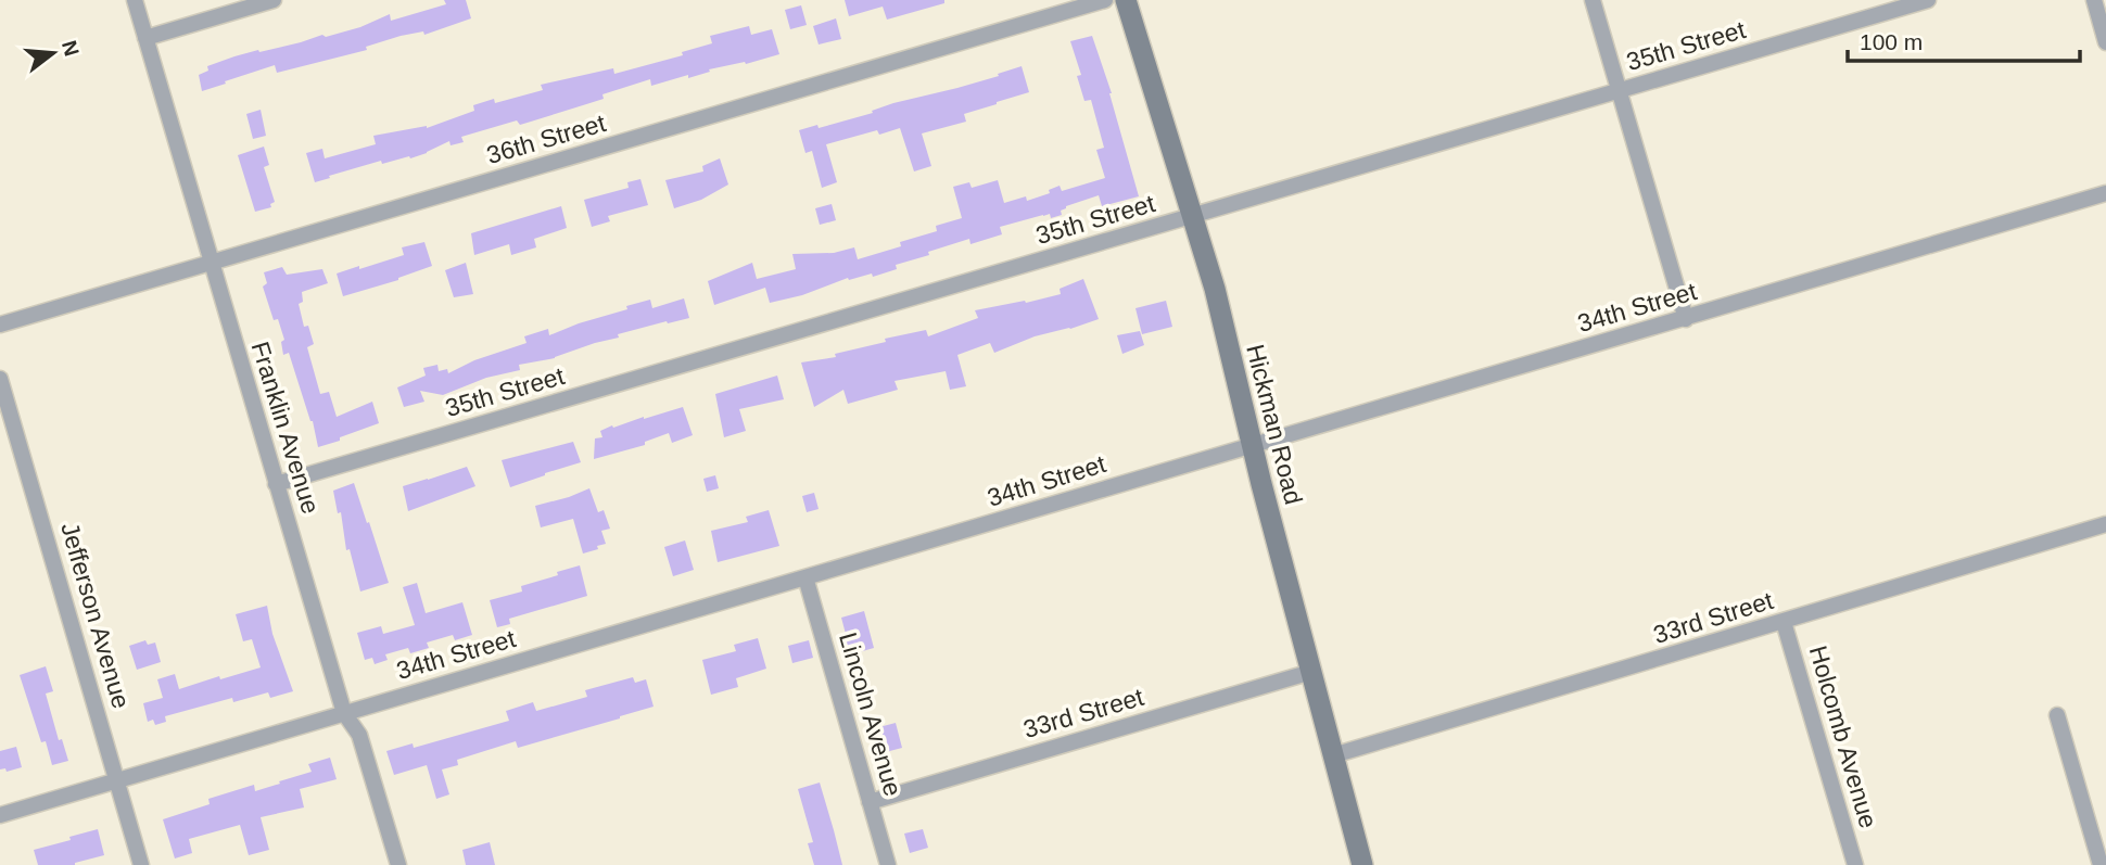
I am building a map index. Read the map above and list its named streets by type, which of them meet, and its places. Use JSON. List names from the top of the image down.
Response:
{
  "streets": {
    "main road": ["Hickman Road"],
    "street": [
      "35th Street",
      "36th Street",
      "34th Street",
      "Franklin Avenue",
      "Jefferson Avenue",
      "33rd Street",
      "Lincoln Avenue",
      "Holcomb Avenue"
    ]
  },
  "crossings": [
    ["35th Street", "Hickman Road"],
    ["35th Street", "Franklin Avenue"],
    ["36th Street", "Franklin Avenue"],
    ["34th Street", "Hickman Road"],
    ["34th Street", "Franklin Avenue"],
    ["34th Street", "Jefferson Avenue"],
    ["34th Street", "Lincoln Avenue"],
    ["Hickman Road", "33rd Street"],
    ["33rd Street", "Lincoln Avenue"],
    ["33rd Street", "Holcomb Avenue"]
  ],
  "scale_bar": "100 m",
  "north": "right"
}
